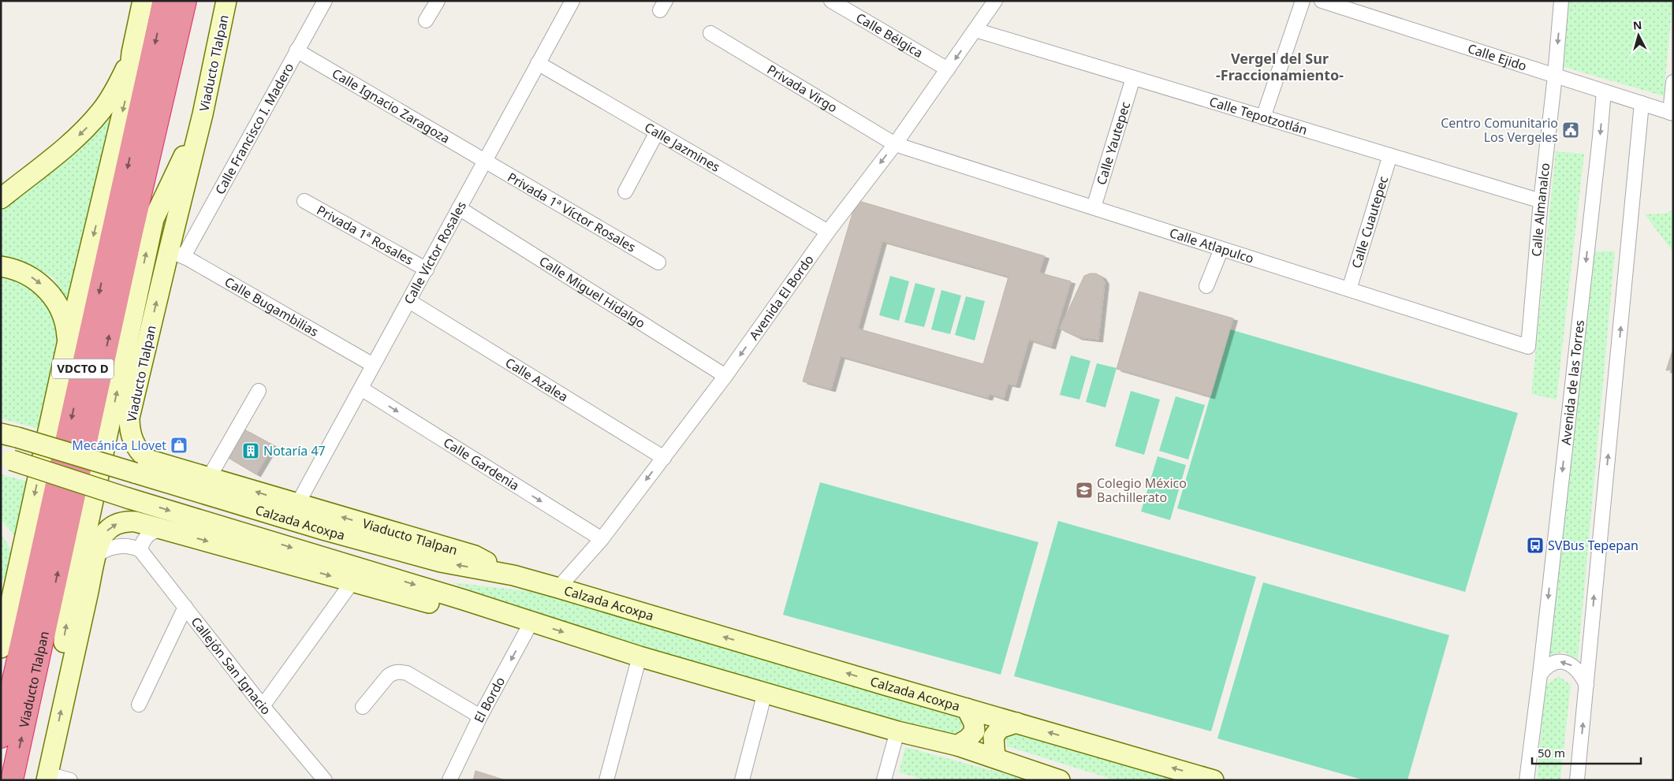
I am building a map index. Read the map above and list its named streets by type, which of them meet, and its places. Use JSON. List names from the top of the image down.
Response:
{
  "streets": {
    "highway": ["Viaducto Tlalpan", "VDCTO D"],
    "main road": ["Calzada Acoxpa"],
    "street": [
      "Calle Bélgica",
      "Calle Ejido",
      "Privada Virgo",
      "Calle Ignacio Zaragoza",
      "Calle Tepotzotlán",
      "Calle Francisco I. Madero",
      "Calle Yautepec",
      "Calle Jazmines",
      "Calle Almanalco",
      "Privada 1ª Víctor Rosales",
      "Calle Cuautepec",
      "Privada 1ª Rosales",
      "Calle Atlapulco",
      "Calle Víctor Rosales",
      "Calle Miguel Hidalgo",
      "Avenida El Bordo",
      "Calle Bugambilias",
      "Calle Azalea",
      "Avenida de las Torres",
      "Calle Gardenia",
      "Callejón San Ignacio",
      "El Bordo"
    ]
  },
  "crossings": [
    ["Calle Bélgica", "Avenida El Bordo"],
    ["Calle Ejido", "Calle Almanalco"],
    ["Calle Ejido", "Avenida de las Torres"],
    ["Viaducto Tlalpan", "Calle Francisco I. Madero"],
    ["Viaducto Tlalpan", "Calle Víctor Rosales"],
    ["Viaducto Tlalpan", "Calle Bugambilias"],
    ["Viaducto Tlalpan", "Calzada Acoxpa"],
    ["Privada Virgo", "Calle Atlapulco"],
    ["Privada Virgo", "Avenida El Bordo"],
    ["Calle Ignacio Zaragoza", "Calle Francisco I. Madero"],
    ["Calle Ignacio Zaragoza", "Privada 1ª Víctor Rosales"],
    ["Calle Ignacio Zaragoza", "Calle Víctor Rosales"],
    ["Calle Tepotzotlán", "Calle Yautepec"],
    ["Calle Tepotzotlán", "Calle Almanalco"],
    ["Calle Tepotzotlán", "Calle Cuautepec"],
    ["Calle Tepotzotlán", "Avenida El Bordo"],
    ["Calle Francisco I. Madero", "Calle Bugambilias"],
    ["Calle Yautepec", "Calle Atlapulco"],
    ["Calle Jazmines", "Calle Víctor Rosales"],
    ["Calle Jazmines", "Avenida El Bordo"],
    ["Calle Almanalco", "Calle Atlapulco"],
    ["Privada 1ª Víctor Rosales", "Calle Víctor Rosales"],
    ["Calle Cuautepec", "Calle Atlapulco"],
    ["Privada 1ª Rosales", "Calle Víctor Rosales"],
    ["Calle Atlapulco", "Avenida El Bordo"],
    ["Calle Víctor Rosales", "Calle Miguel Hidalgo"],
    ["Calle Víctor Rosales", "Calle Bugambilias"],
    ["Calle Víctor Rosales", "Calle Azalea"],
    ["Calle Víctor Rosales", "Calle Gardenia"],
    ["Calle Miguel Hidalgo", "Avenida El Bordo"],
    ["Avenida El Bordo", "Calle Azalea"],
    ["Avenida El Bordo", "Calle Gardenia"],
    ["Avenida El Bordo", "Calzada Acoxpa"],
    ["Calzada Acoxpa", "El Bordo"]
  ],
  "one_way": ["Avenida El Bordo", "Calle Gardenia", "El Bordo"],
  "districts": ["Vergel del Sur -Fraccionamiento-"],
  "places": {
    "public building": ["Centro Comunitario Los Vergeles"],
    "shop": ["Mecánica Llovet"],
    "building": ["Notaría 47"],
    "school or university": ["Colegio México Bachillerato"],
    "bus stop": ["SVBus Tepepan"]
  },
  "scale_bar": "50 m",
  "north": "top"
}
